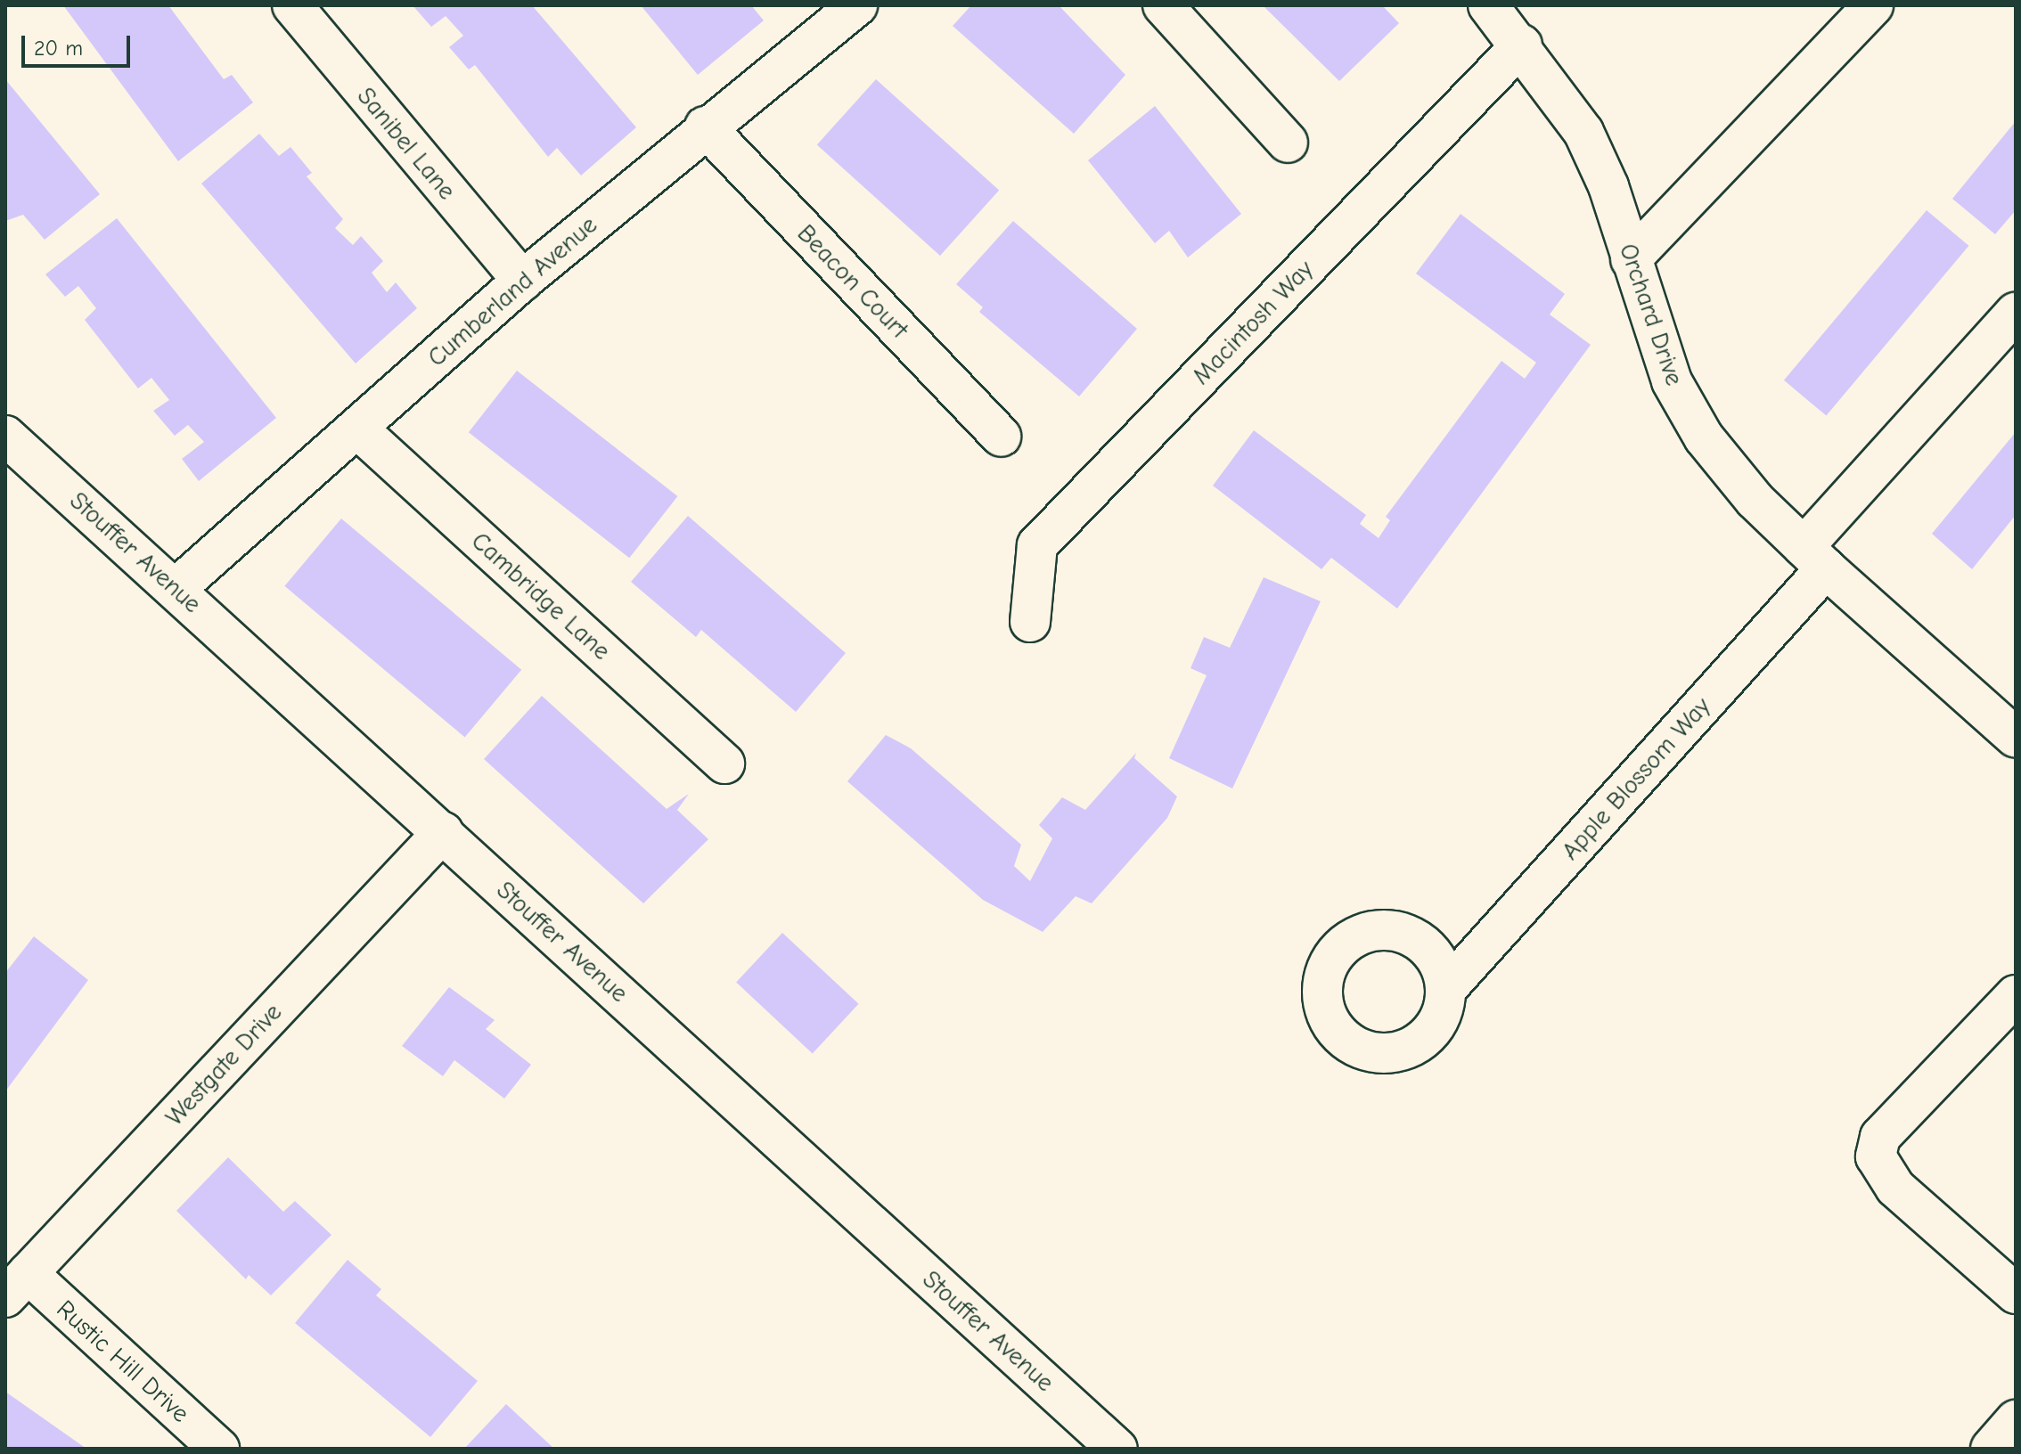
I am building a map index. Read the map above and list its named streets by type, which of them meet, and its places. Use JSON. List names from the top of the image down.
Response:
{
  "streets": {
    "street": [
      "Sanibel Lane",
      "Beacon Court",
      "Cumberland Avenue",
      "Orchard Drive",
      "Macintosh Way",
      "Stouffer Avenue",
      "Cambridge Lane",
      "Apple Blossom Way",
      "Westgate Drive",
      "Rustic Hill Drive"
    ]
  },
  "crossings": [
    ["Sanibel Lane", "Cumberland Avenue"],
    ["Beacon Court", "Cumberland Avenue"],
    ["Cumberland Avenue", "Stouffer Avenue"],
    ["Cumberland Avenue", "Cambridge Lane"],
    ["Orchard Drive", "Macintosh Way"],
    ["Orchard Drive", "Apple Blossom Way"],
    ["Stouffer Avenue", "Westgate Drive"],
    ["Westgate Drive", "Rustic Hill Drive"]
  ],
  "scale_bar": "20 m"
}
